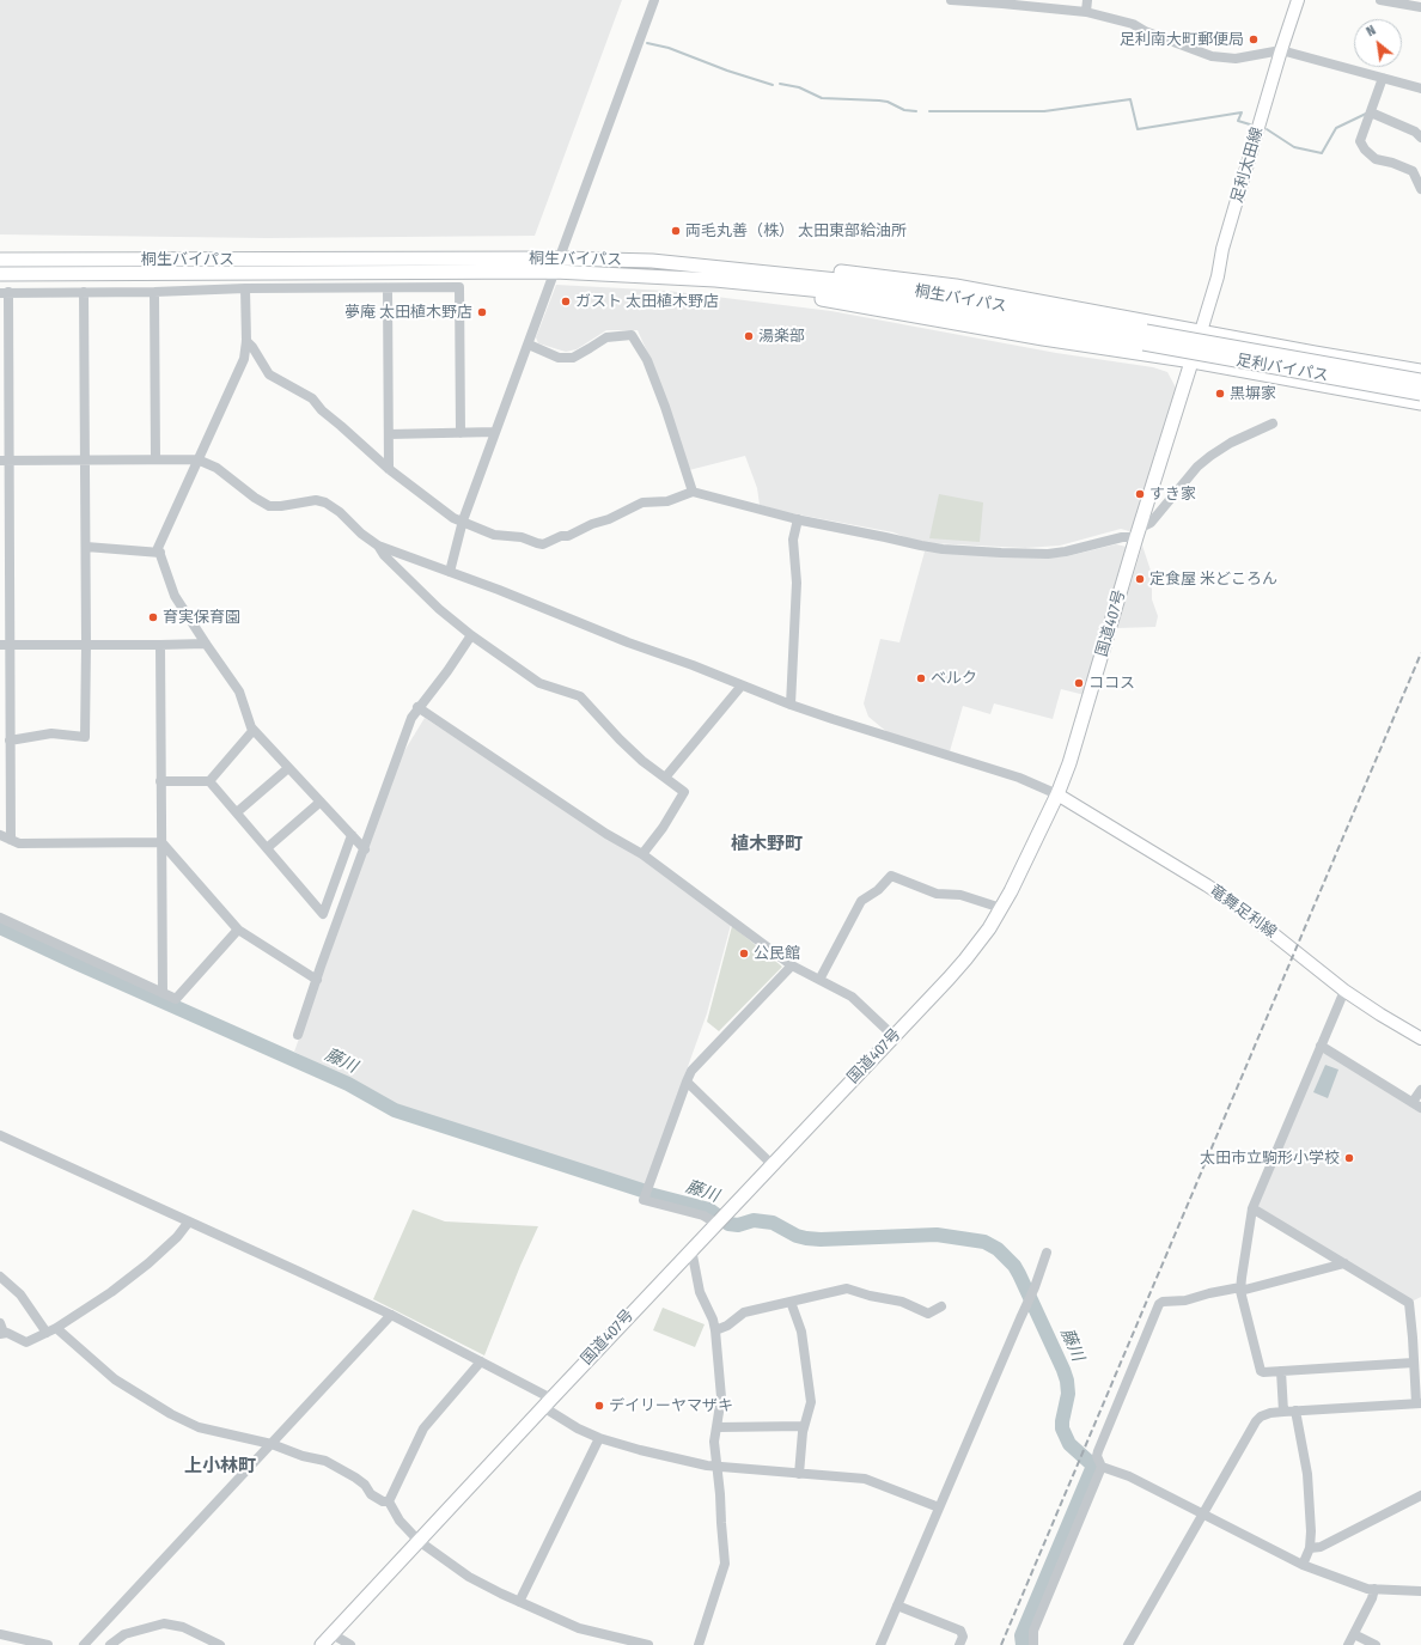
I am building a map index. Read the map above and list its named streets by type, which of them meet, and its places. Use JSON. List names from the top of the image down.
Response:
{
  "streets": {
    "highway": ["桐生バイパス", "足利バイパス", "国道407号"],
    "main road": ["足利太田線", "竜舞足利線"]
  },
  "crossings": [
    ["足利太田線", "国道407号"],
    ["桐生バイパス", "足利バイパス"],
    ["国道407号", "竜舞足利線"]
  ],
  "districts": ["植木野町", "上小林町"],
  "water": ["藤川"],
  "places": [
    "足利南大町郵便局",
    "両毛丸善（株） 太田東部給油所",
    "ガスト 太田植木野店",
    "夢庵 太田植木野店",
    "湯楽部",
    "黒塀家",
    "すき家",
    "定食屋 米どころん",
    "育実保育園",
    "ベルク",
    "ココス",
    "公民館",
    "太田市立駒形小学校",
    "デイリーヤマザキ"
  ],
  "north": "top left"
}
